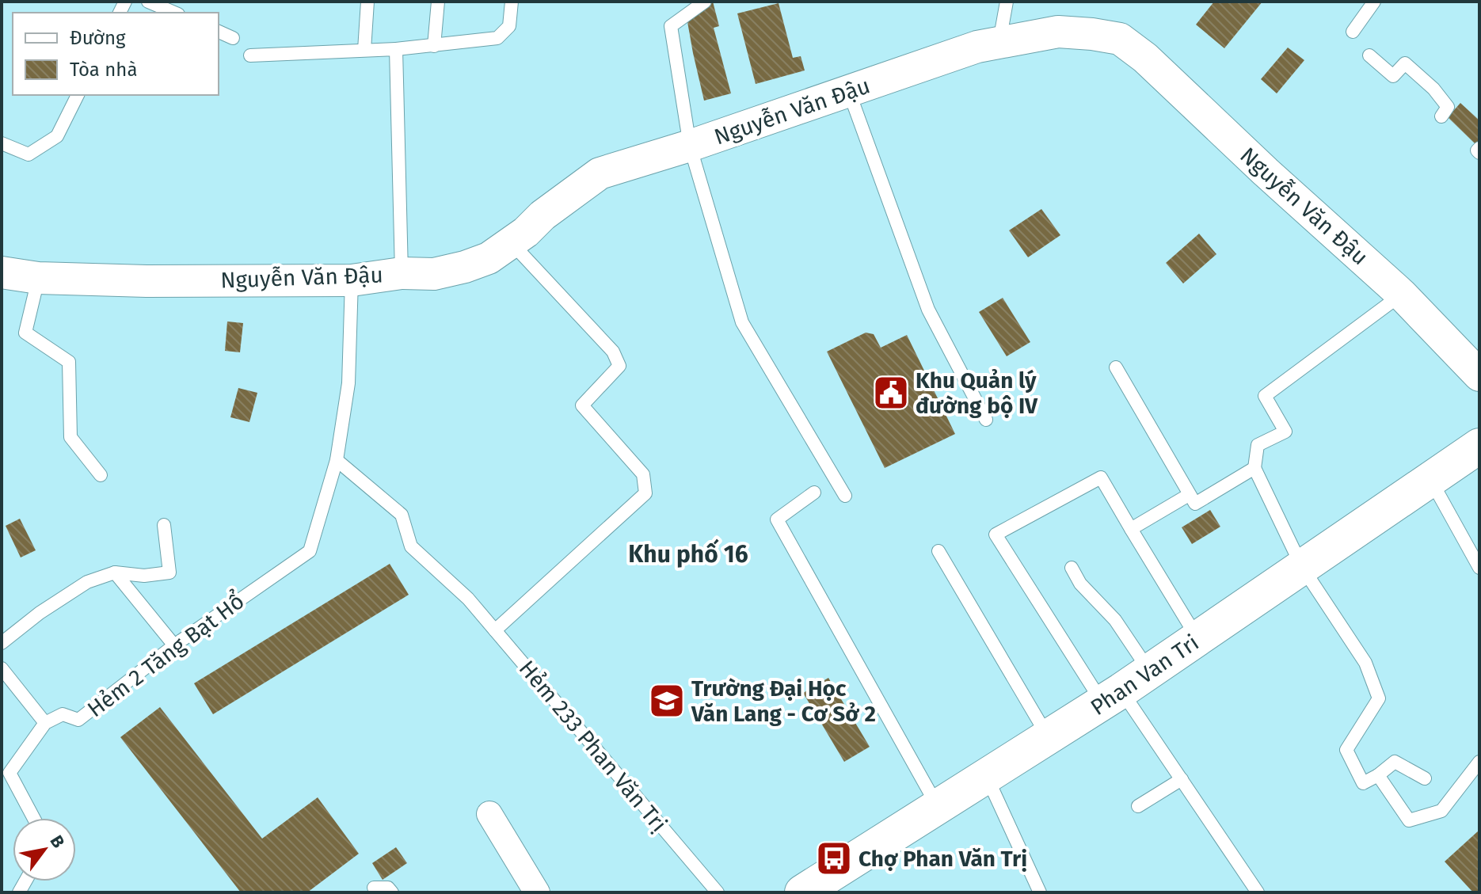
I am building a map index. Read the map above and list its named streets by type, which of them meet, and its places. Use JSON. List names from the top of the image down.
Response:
{
  "streets": {
    "main road": ["Phan Van Tri"],
    "street": ["Nguyễn Văn Đậu"],
    "lane": ["Hẻm 2 Tăng Bạt Hổ", "Hẻm 233 Phan Văn Trị"]
  },
  "crossings": [
    ["Nguyễn Văn Đậu", "Hẻm 2 Tăng Bạt Hổ"],
    ["Hẻm 2 Tăng Bạt Hổ", "Hẻm 233 Phan Văn Trị"]
  ],
  "districts": ["Khu phố 16"],
  "places": {
    "public building": ["Khu Quản lý đường bộ IV"],
    "school or university": ["Trường Đại Học Văn Lang - Cơ Sở 2"],
    "bus stop": ["Chợ Phan Văn Trị"]
  },
  "legend": ["Đường", "Tòa nhà"],
  "north": "top right"
}
